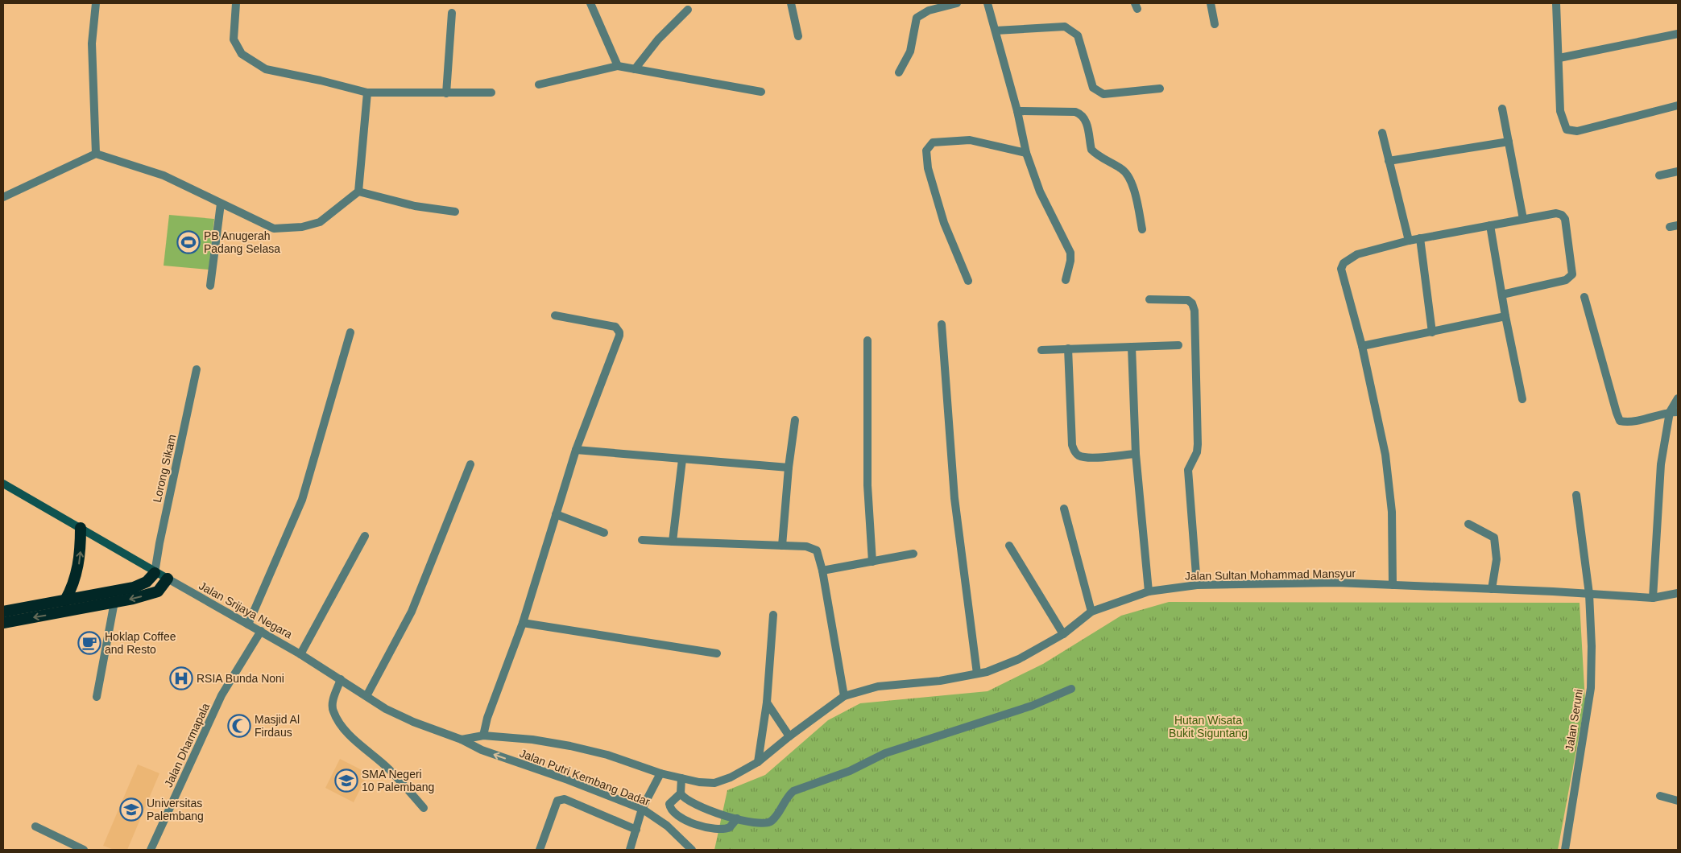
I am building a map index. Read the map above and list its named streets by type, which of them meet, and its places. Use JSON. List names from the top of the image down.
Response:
{
  "streets": {
    "main road": ["Jalan Srijaya Negara"],
    "street": [
      "Lorong Sikam",
      "Jalan Sultan Mohammad Mansyur",
      "Jalan Seruni",
      "Jalan Dharmapala",
      "Jalan Putri Kembang Dadar"
    ]
  },
  "crossings": [
    ["Lorong Sikam", "Jalan Srijaya Negara"],
    ["Jalan Sultan Mohammad Mansyur", "Jalan Seruni"],
    ["Jalan Srijaya Negara", "Jalan Dharmapala"],
    ["Jalan Srijaya Negara", "Jalan Putri Kembang Dadar"]
  ],
  "one_way": ["Jalan Putri Kembang Dadar"],
  "parks": ["Hutan Wisata Bukit Siguntang"],
  "places": {
    "sports": ["PB Anugerah Padang Selasa"],
    "cafe": ["Hoklap Coffee and Resto"],
    "hospital": ["RSIA Bunda Noni"],
    "mosque": ["Masjid Al Firdaus"],
    "school or university": ["SMA Negeri 10 Palembang", "Universitas Palembang"]
  }
}
